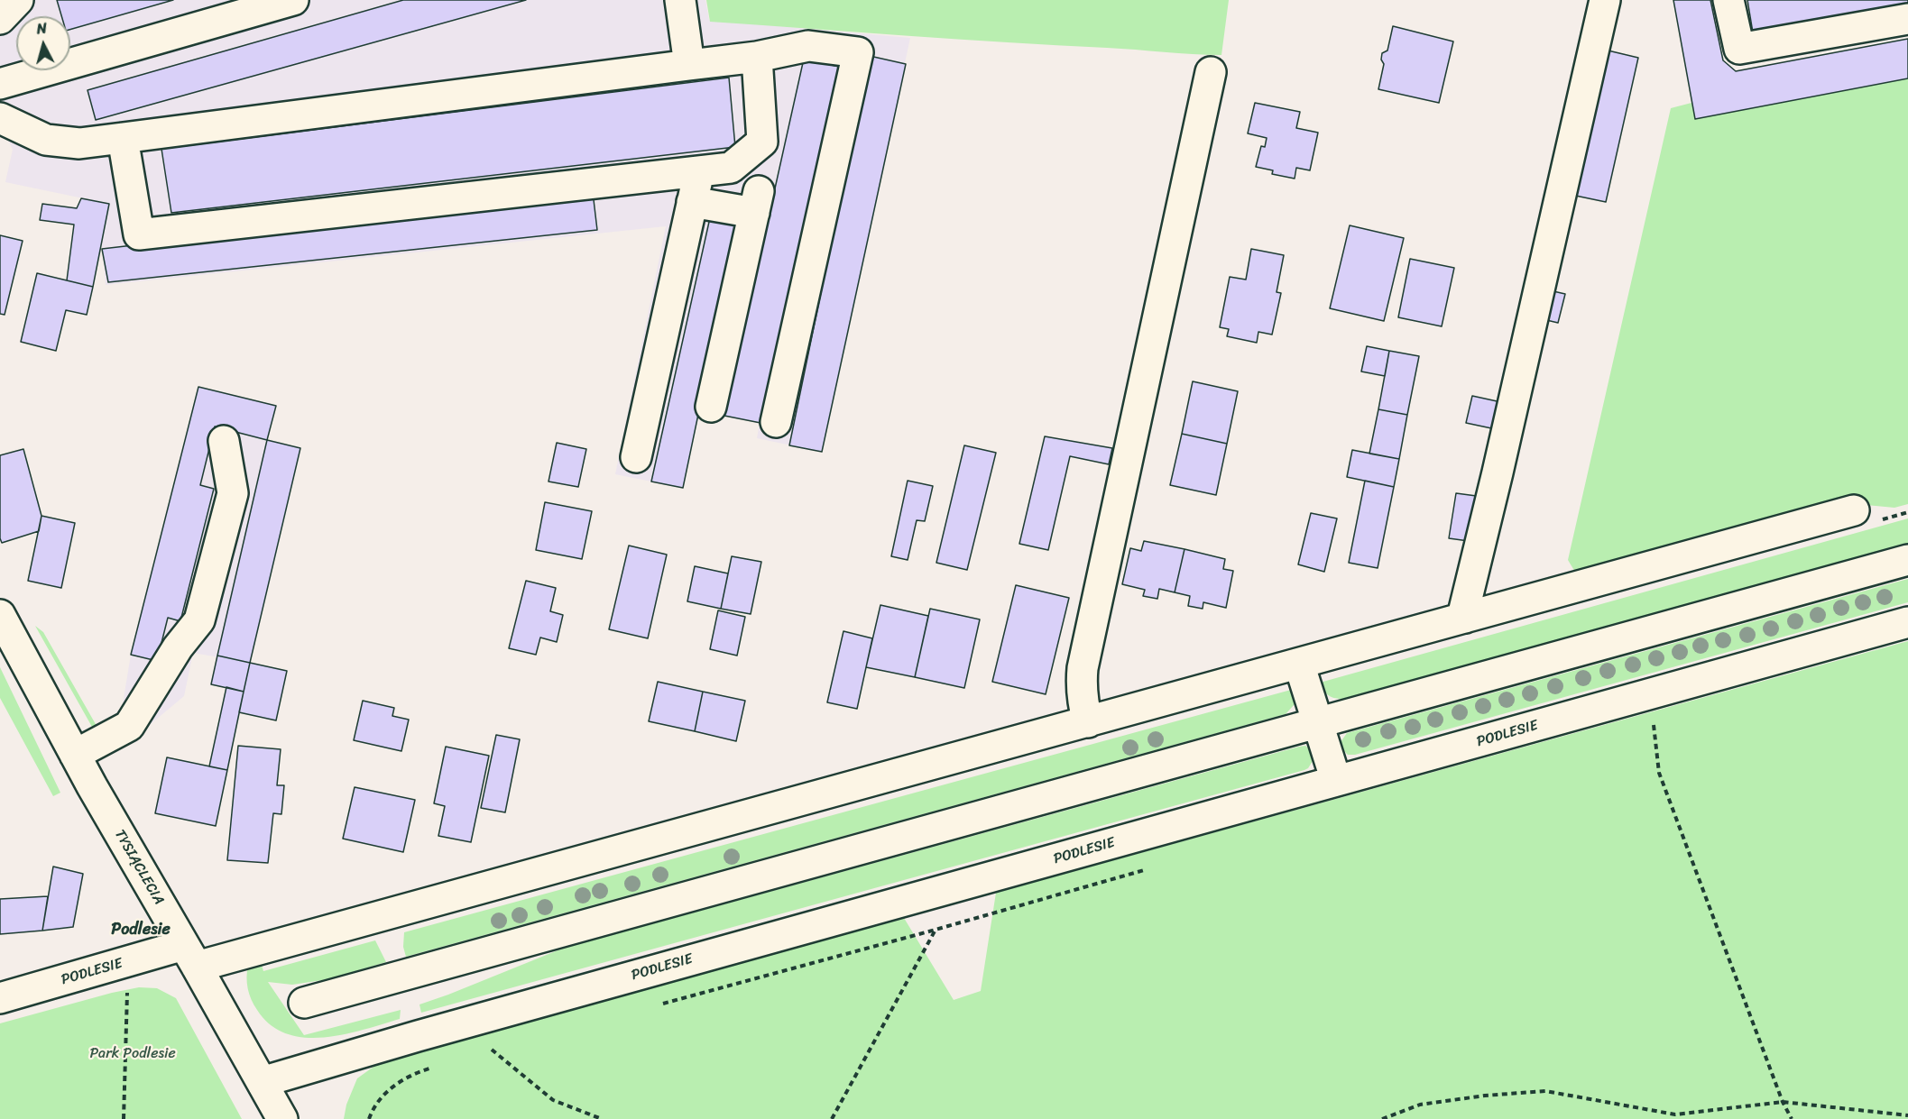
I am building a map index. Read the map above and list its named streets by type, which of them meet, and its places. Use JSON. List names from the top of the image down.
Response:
{
  "streets": {
    "street": ["PODLESIE", "TYSIĄCLECIA"]
  },
  "crossings": [
    ["PODLESIE", "TYSIĄCLECIA"]
  ],
  "districts": ["Podlesie"],
  "parks": ["Park Podlesie"],
  "north": "top"
}
